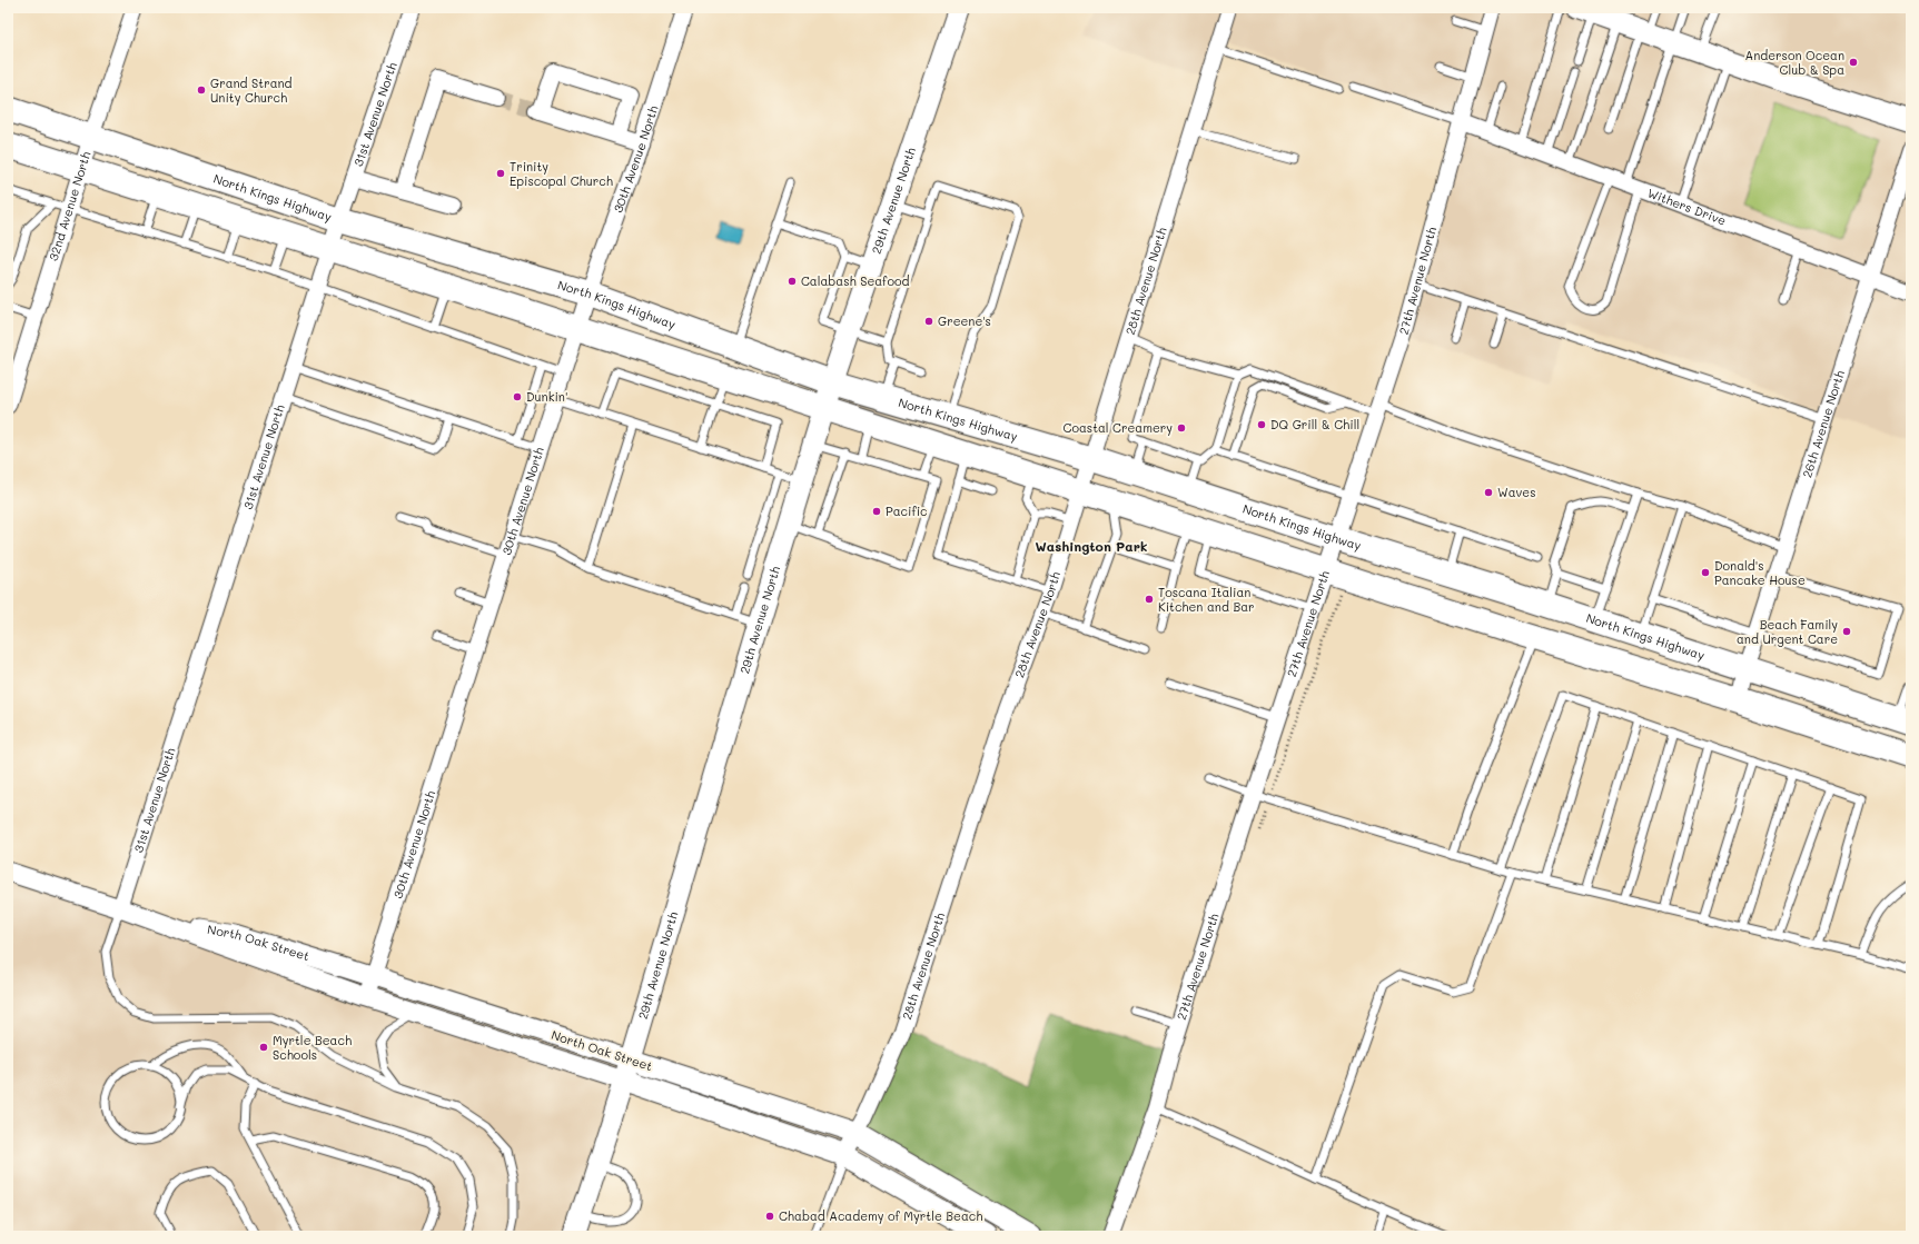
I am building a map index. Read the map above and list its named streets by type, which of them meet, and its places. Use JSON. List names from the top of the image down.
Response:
{
  "streets": {
    "main road": ["North Kings Highway", "29th Avenue North", "North Oak Street"],
    "street": [
      "31st Avenue North",
      "30th Avenue North",
      "32nd Avenue North",
      "Withers Drive",
      "28th Avenue North",
      "27th Avenue North",
      "26th Avenue North"
    ]
  },
  "crossings": [
    ["31st Avenue North", "North Kings Highway"],
    ["31st Avenue North", "North Oak Street"],
    ["30th Avenue North", "North Kings Highway"],
    ["30th Avenue North", "North Oak Street"],
    ["North Kings Highway", "29th Avenue North"],
    ["North Kings Highway", "32nd Avenue North"],
    ["North Kings Highway", "28th Avenue North"],
    ["North Kings Highway", "27th Avenue North"],
    ["North Kings Highway", "26th Avenue North"],
    ["29th Avenue North", "North Oak Street"],
    ["Withers Drive", "27th Avenue North"],
    ["Withers Drive", "26th Avenue North"],
    ["28th Avenue North", "North Oak Street"]
  ],
  "districts": ["Washington Park"],
  "places": [
    "Anderson Ocean Club & Spa",
    "Grand Strand Unity Church",
    "Trinity Episcopal Church",
    "Calabash Seafood",
    "Greene's",
    "Dunkin'",
    "DQ Grill & Chill",
    "Coastal Creamery",
    "Waves",
    "Pacific",
    "Donald's Pancake House",
    "Toscana Italian Kitchen and Bar",
    "Beach Family and Urgent Care",
    "Myrtle Beach Schools",
    "Chabad Academy of Myrtle Beach"
  ]
}
